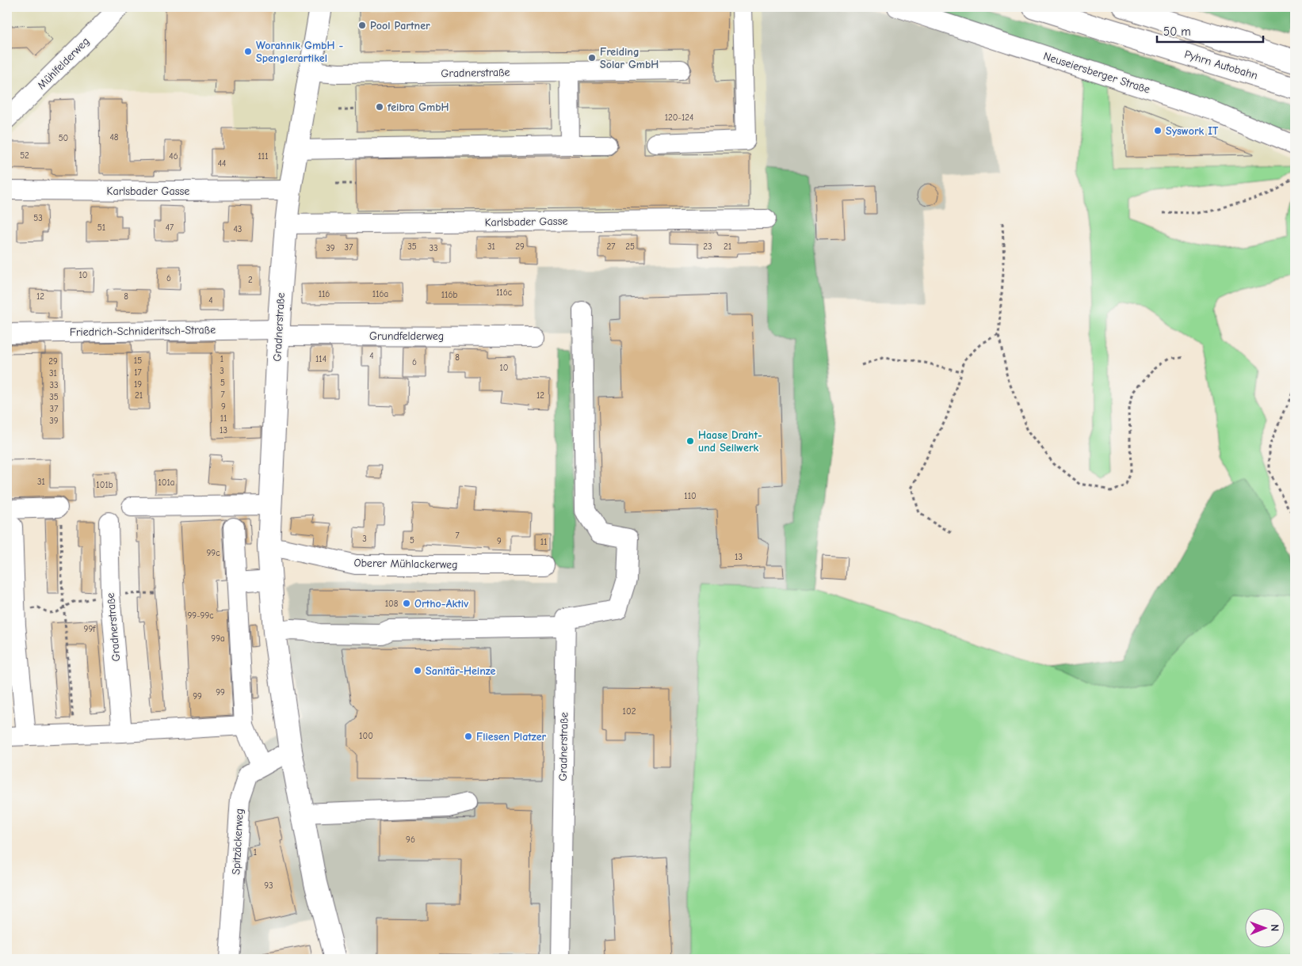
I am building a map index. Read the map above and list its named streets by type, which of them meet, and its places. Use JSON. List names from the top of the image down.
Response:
{
  "streets": {
    "main road": ["Pyhrn Autobahn", "Gradnerstraße"],
    "street": [
      "Mühlfelderweg",
      "Neuseiersberger Straße",
      "Karlsbader Gasse",
      "Friedrich-Schnideritsch-Straße",
      "Grundfelderweg",
      "Oberer Mühlackerweg",
      "Spitzäckerweg"
    ]
  },
  "crossings": [
    ["Gradnerstraße", "Karlsbader Gasse"],
    ["Gradnerstraße", "Friedrich-Schnideritsch-Straße"],
    ["Gradnerstraße", "Grundfelderweg"],
    ["Gradnerstraße", "Oberer Mühlackerweg"],
    ["Gradnerstraße", "Spitzäckerweg"],
    ["Friedrich-Schnideritsch-Straße", "Grundfelderweg"]
  ],
  "places": [
    "Pool Partner",
    "Worahnik GmbH - Spenglerartikel",
    "Freiding Solar GmbH",
    "feibra GmbH",
    "Syswork IT",
    "Haase Draht- und Seilwerk",
    "Ortho-Aktiv",
    "Sanitär-Heinze",
    "Fliesen Platzer"
  ],
  "house_numbers": [
    "120-124",
    "48",
    "50",
    "52",
    "46",
    "111",
    "44",
    "53",
    "51",
    "47",
    "43",
    "35",
    "31",
    "29",
    "27",
    "25",
    "23",
    "21",
    "37",
    "39",
    "33",
    "10",
    "6",
    "2",
    "116c",
    "116",
    "116a",
    "116b",
    "12",
    "8",
    "4",
    "4",
    "8",
    "1",
    "114",
    "15",
    "29",
    "6",
    "10",
    "3",
    "17",
    "31",
    "5",
    "19",
    "33",
    "7",
    "21",
    "12",
    "35",
    "9",
    "37",
    "11",
    "39",
    "13",
    "31",
    "101a",
    "101b",
    "110",
    "7",
    "3",
    "5",
    "9",
    "11",
    "99c",
    "13",
    "108",
    "99-99c",
    "99f",
    "99a",
    "99",
    "99",
    "102",
    "100",
    "96",
    "1",
    "93"
  ],
  "scale_bar": "50 m",
  "north": "right"
}
